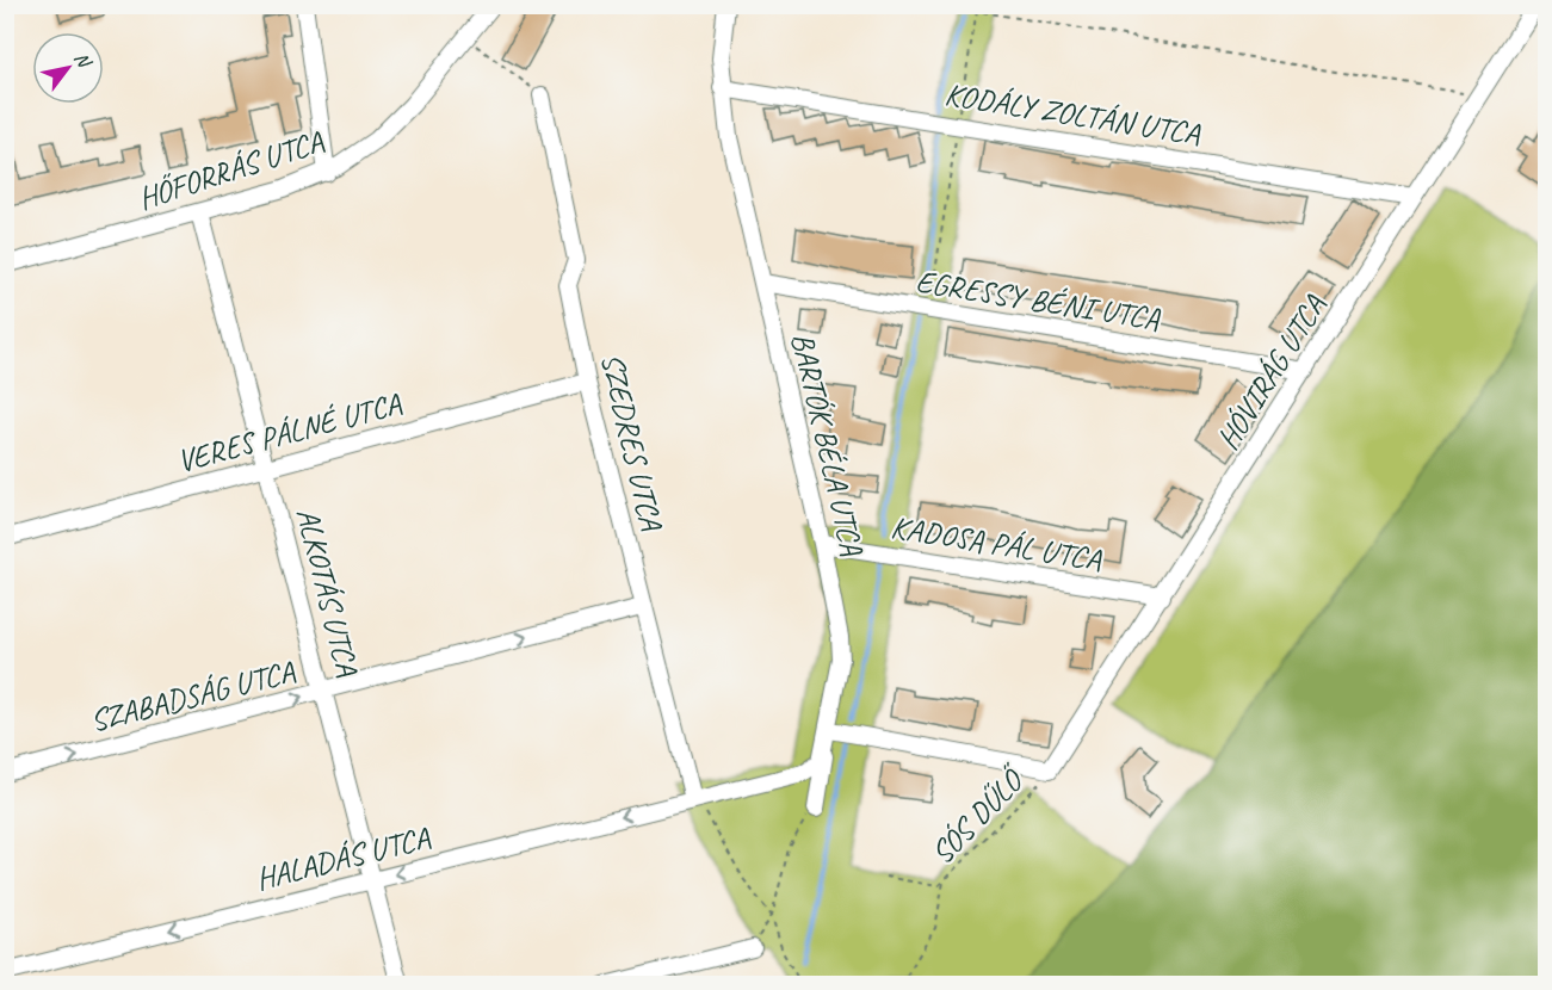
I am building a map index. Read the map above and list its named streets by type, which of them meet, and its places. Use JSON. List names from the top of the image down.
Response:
{
  "streets": {
    "street": [
      "KODÁLY ZOLTÁN UTCA",
      "HŐFORRÁS UTCA",
      "EGRESSY BÉNI UTCA",
      "HÓVIRÁG UTCA",
      "VERES PÁLNÉ UTCA",
      "SZEDRES UTCA",
      "BARTÓK BÉLA UTCA",
      "KADOSA PÁL UTCA",
      "ALKOTÁS UTCA",
      "SZABADSÁG UTCA",
      "HALADÁS UTCA"
    ],
    "path": ["SÓS DŰLŐ"]
  },
  "crossings": [
    ["KODÁLY ZOLTÁN UTCA", "HÓVIRÁG UTCA"],
    ["KODÁLY ZOLTÁN UTCA", "BARTÓK BÉLA UTCA"],
    ["HŐFORRÁS UTCA", "ALKOTÁS UTCA"],
    ["EGRESSY BÉNI UTCA", "HÓVIRÁG UTCA"],
    ["EGRESSY BÉNI UTCA", "BARTÓK BÉLA UTCA"],
    ["HÓVIRÁG UTCA", "KADOSA PÁL UTCA"],
    ["HÓVIRÁG UTCA", "SÓS DŰLŐ"],
    ["VERES PÁLNÉ UTCA", "SZEDRES UTCA"],
    ["VERES PÁLNÉ UTCA", "ALKOTÁS UTCA"],
    ["SZEDRES UTCA", "SZABADSÁG UTCA"],
    ["SZEDRES UTCA", "HALADÁS UTCA"],
    ["BARTÓK BÉLA UTCA", "KADOSA PÁL UTCA"],
    ["ALKOTÁS UTCA", "SZABADSÁG UTCA"],
    ["ALKOTÁS UTCA", "HALADÁS UTCA"]
  ],
  "one_way": ["SZABADSÁG UTCA", "HALADÁS UTCA"],
  "north": "top right"
}
